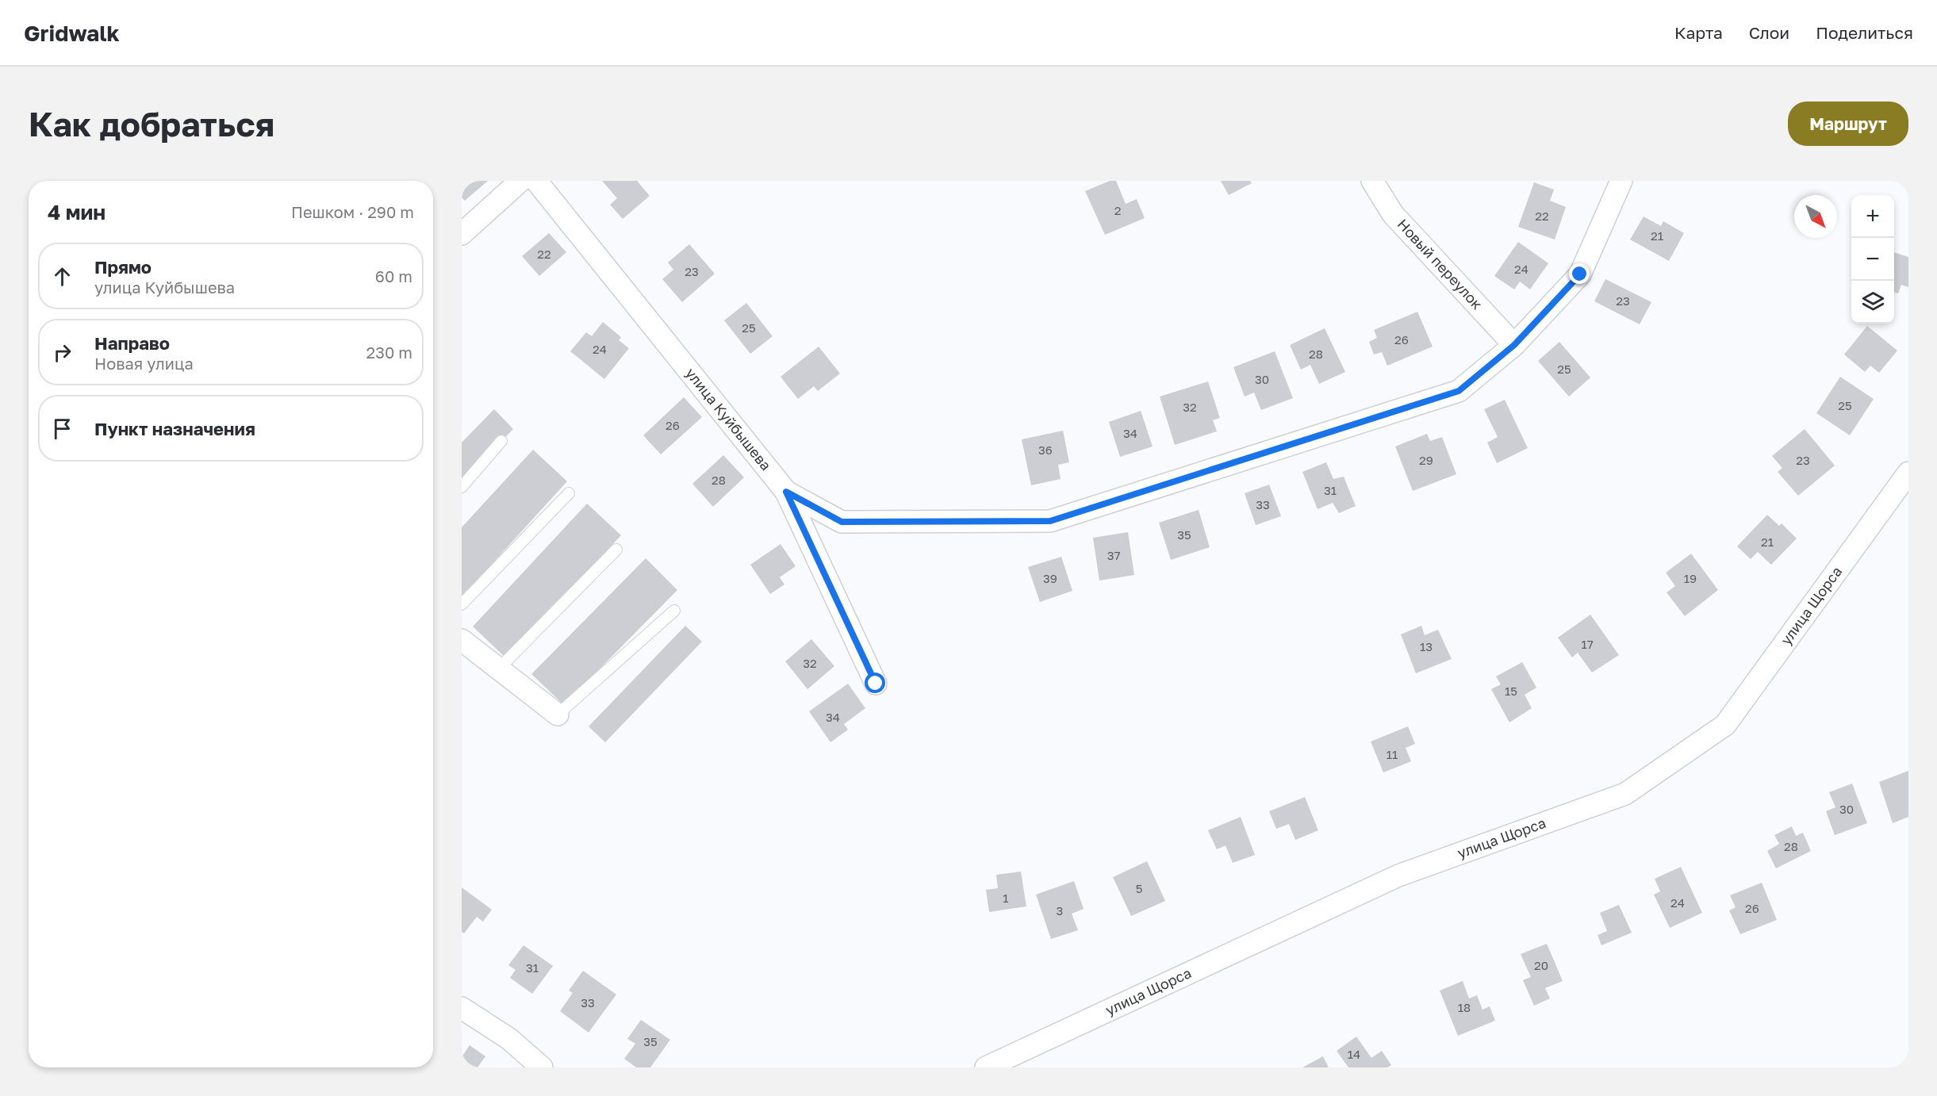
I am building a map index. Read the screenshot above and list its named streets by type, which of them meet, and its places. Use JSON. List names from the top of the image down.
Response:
{
  "streets": {
    "street": ["Новый переулок", "улица Куйбышева", "улица Щорса"]
  },
  "house_numbers": [
    "2",
    "22",
    "21",
    "22",
    "24",
    "23",
    "23",
    "25",
    "26",
    "24",
    "28",
    "25",
    "30",
    "25",
    "32",
    "26",
    "34",
    "36",
    "29",
    "23",
    "28",
    "31",
    "33",
    "35",
    "21",
    "37",
    "39",
    "19",
    "17",
    "13",
    "32",
    "15",
    "34",
    "11",
    "30",
    "28",
    "5",
    "1",
    "24",
    "26",
    "3",
    "20",
    "31",
    "33",
    "18",
    "35",
    "14"
  ],
  "north": "bottom right",
  "page": {
    "header": "Gridwalk",
    "nav": ["Карта", "Слои", "Поделиться"],
    "buttons": "Маршрут",
    "title": "Как добраться",
    "heading": ["4 мин", "Пешком · 290 m"],
    "map_buttons": ["+", "−"],
    "list": [
      ["Прямо", "улица Куйбышева", "60 m"],
      ["Направо", "Новая улица", "230 m"],
      "Пункт назначения"
    ]
  }
}
